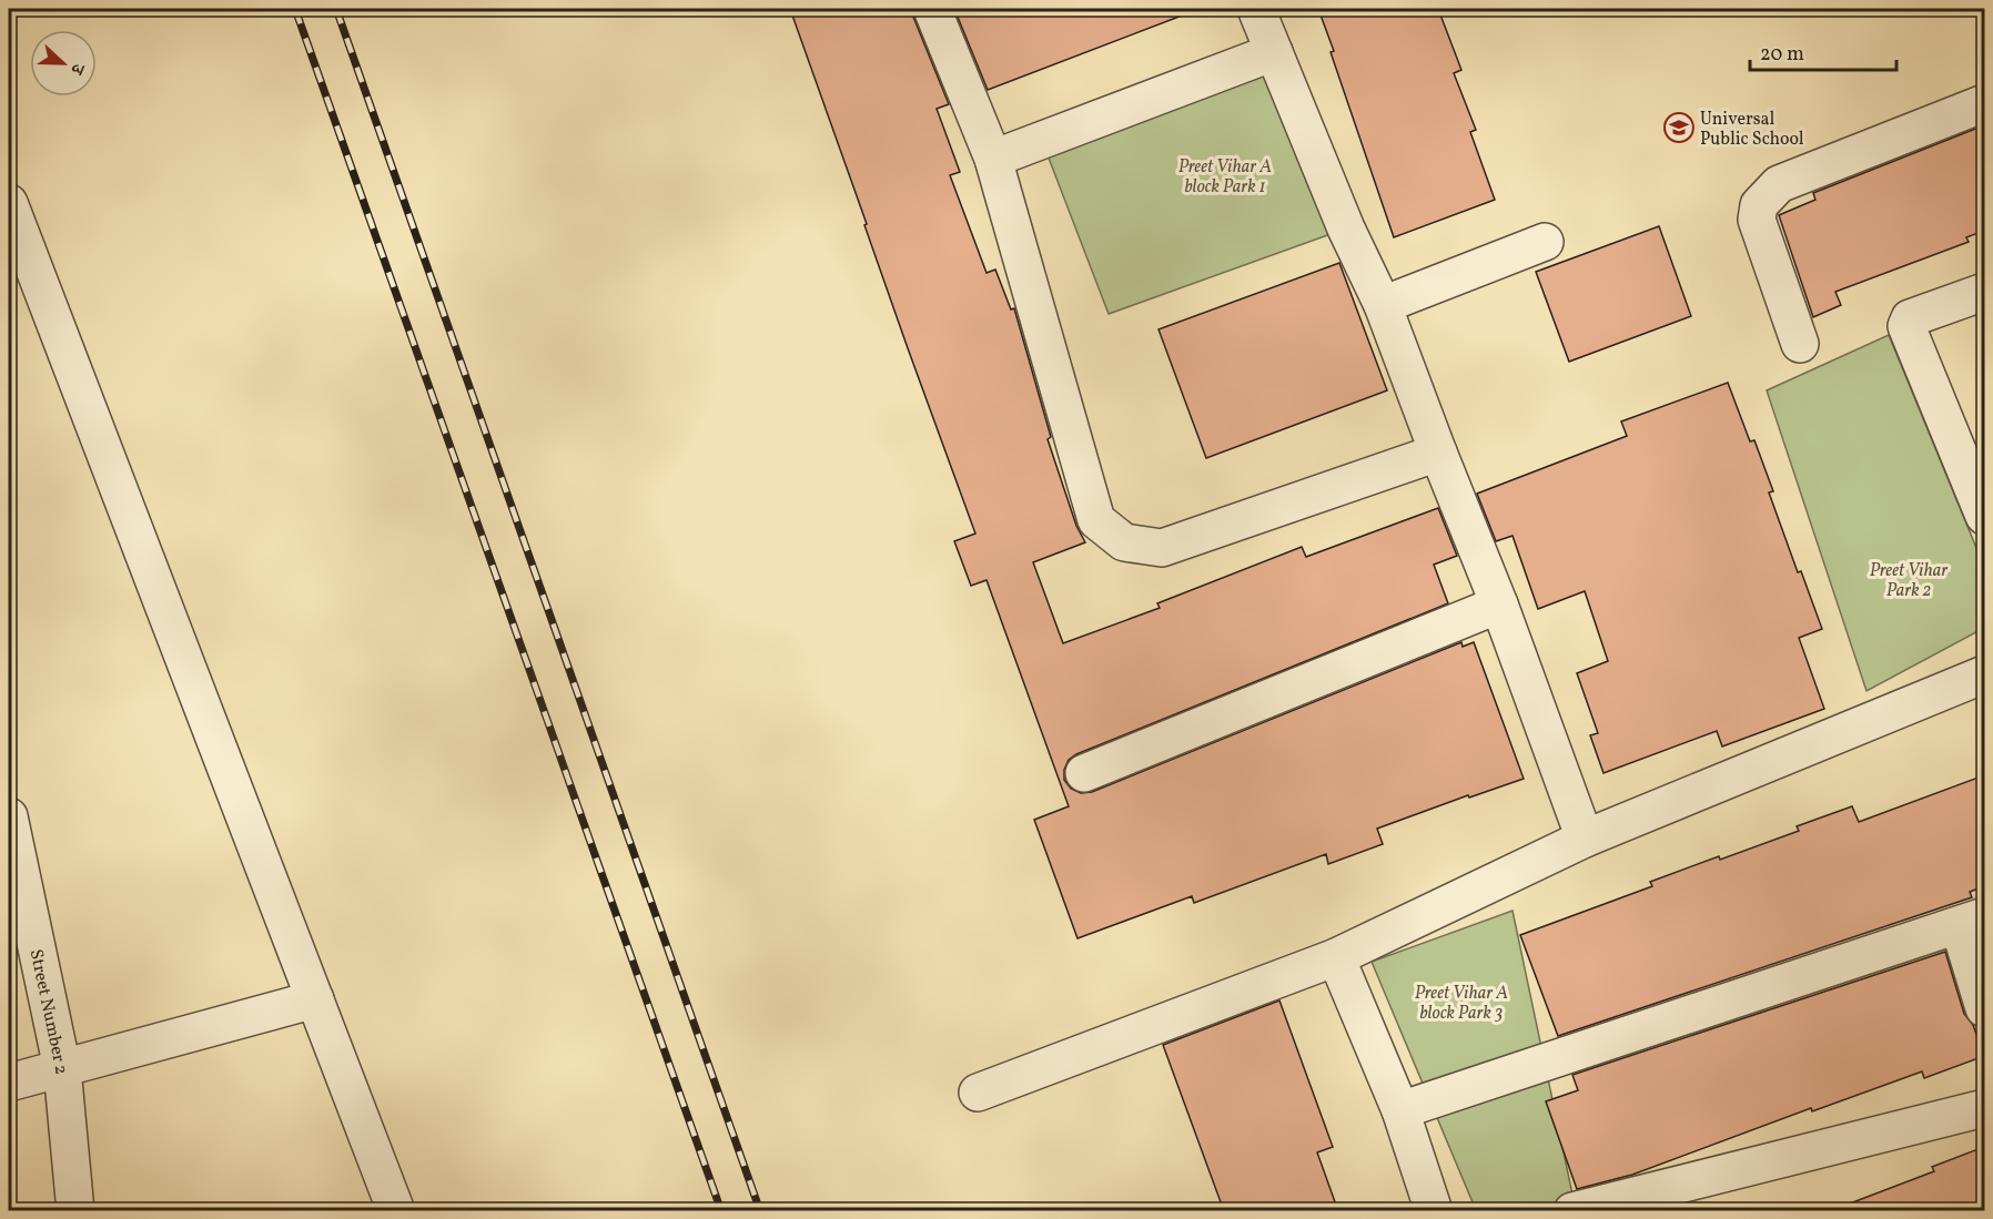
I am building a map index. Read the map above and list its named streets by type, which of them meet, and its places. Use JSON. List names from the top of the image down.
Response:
{
  "streets": {
    "street": ["Street Number 2"]
  },
  "parks": ["Preet Vihar A block Park 1", "Preet Vihar Park 2", "Preet Vihar A block Park 3"],
  "places": {
    "school or university": ["Universal Public School"]
  },
  "scale_bar": "20 m",
  "north": "right"
}
